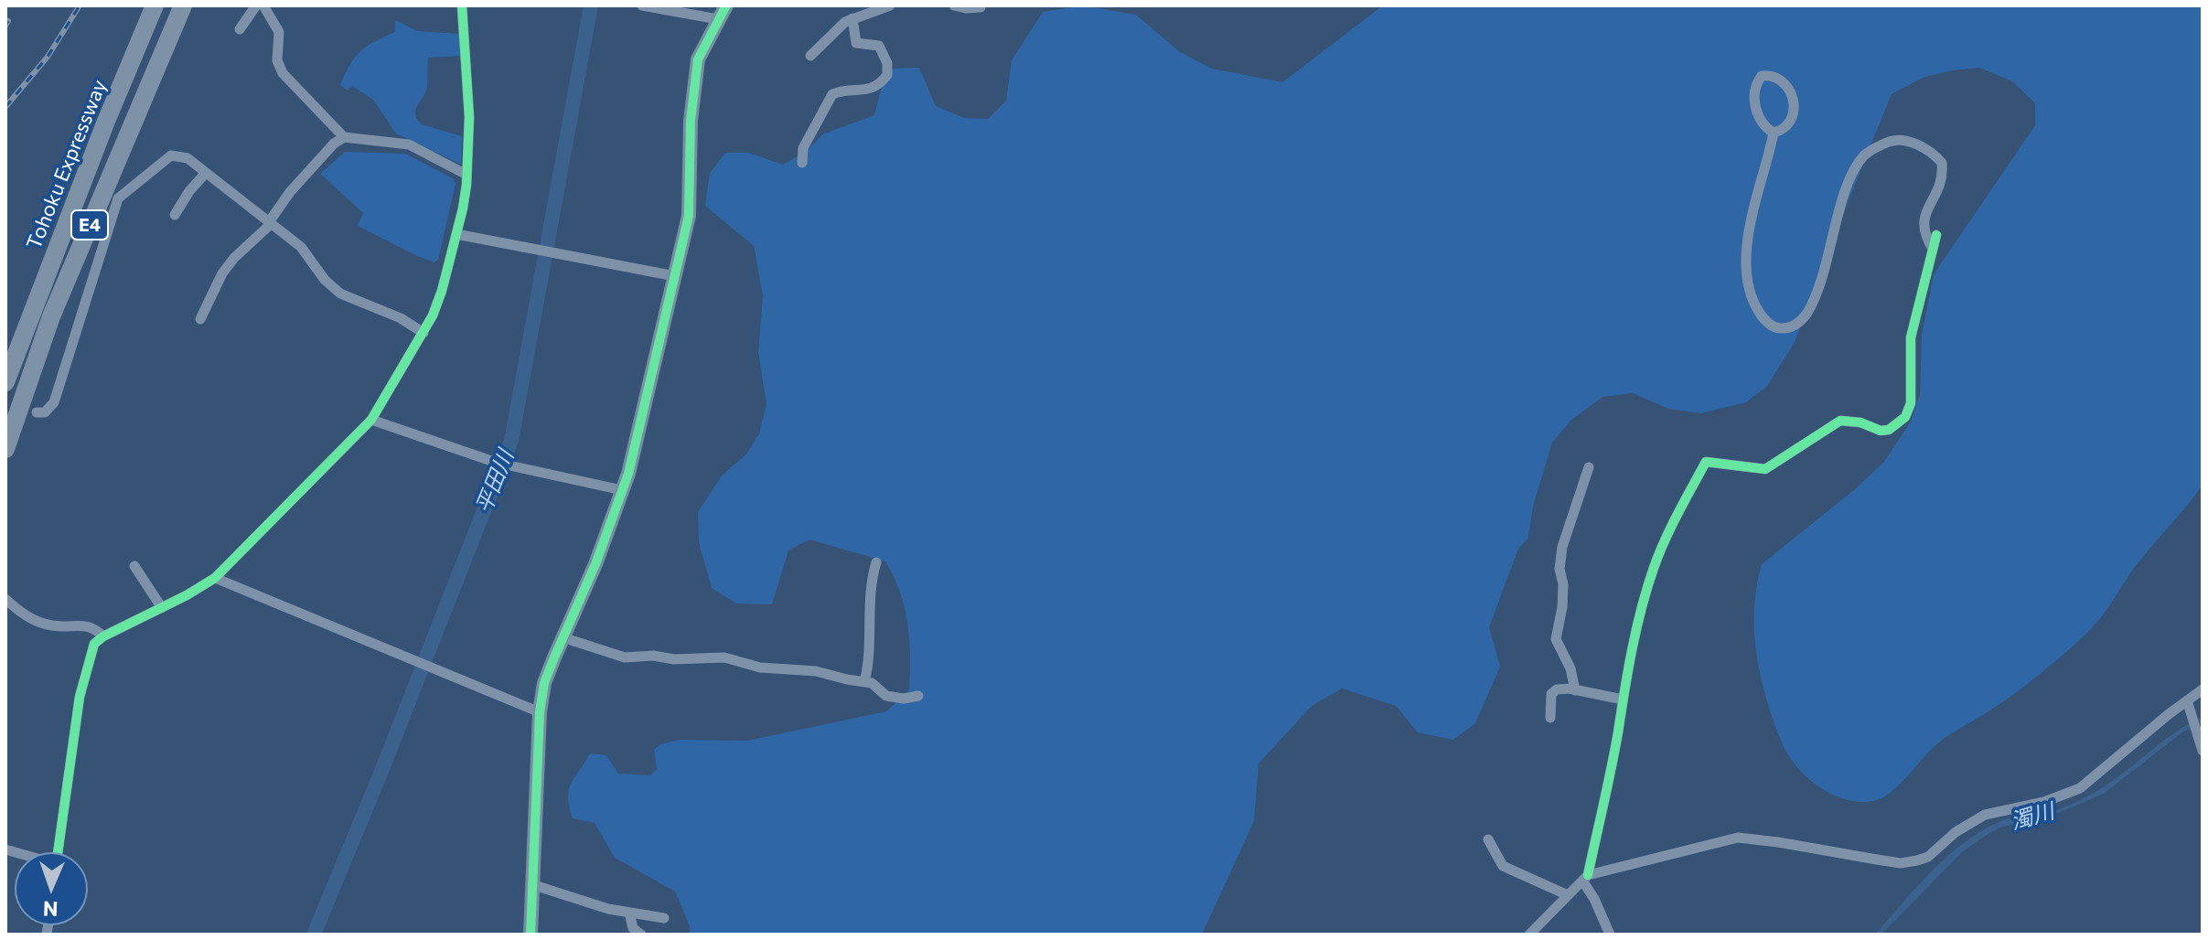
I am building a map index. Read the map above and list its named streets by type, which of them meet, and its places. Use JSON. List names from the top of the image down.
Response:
{
  "streets": {
    "highway": ["Tohoku Expressway", "E4"]
  },
  "water": ["平田川", "濁川"],
  "north": "bottom"
}
